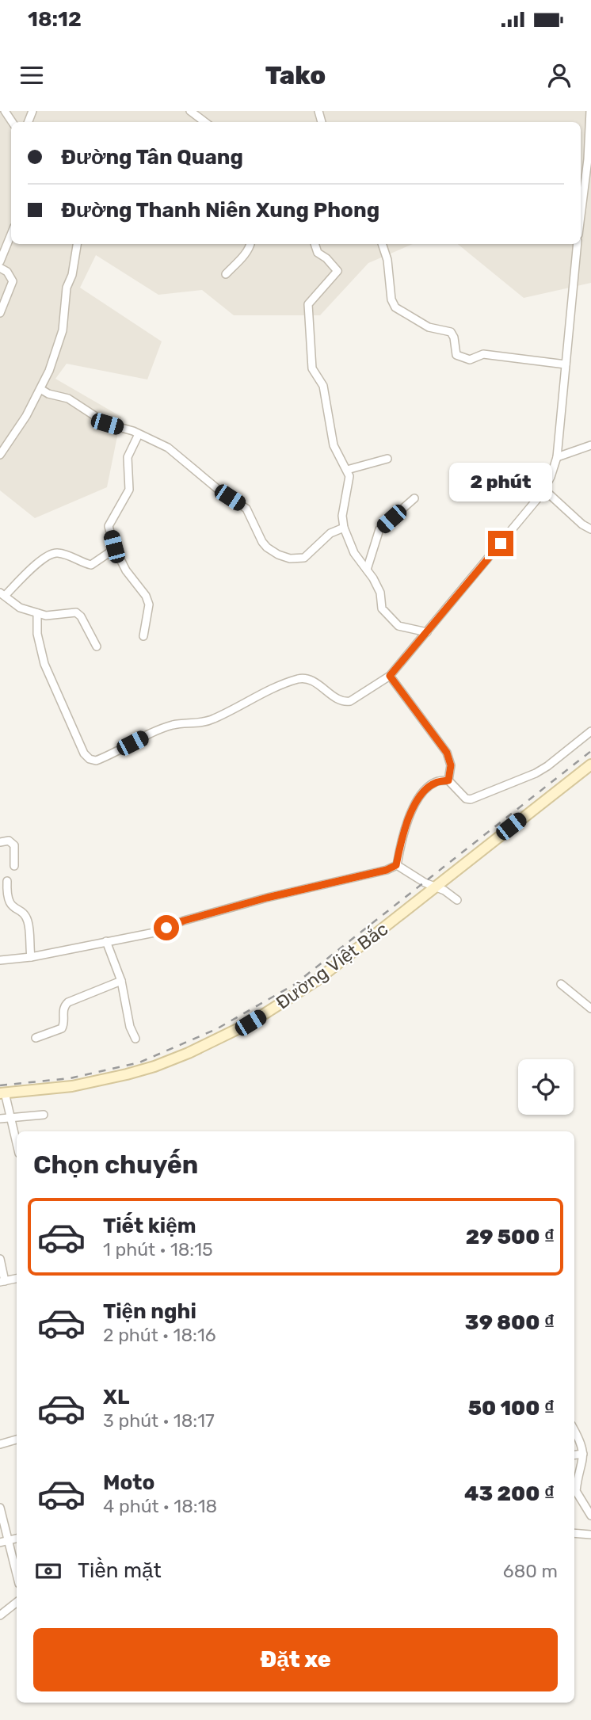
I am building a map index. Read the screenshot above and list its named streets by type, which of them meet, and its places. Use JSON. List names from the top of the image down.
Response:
{
  "streets": {
    "main road": ["Đường Việt Bắc"]
  },
  "page": {
    "status": "18:12",
    "header": "Tako",
    "banner": ["Đường Tân Quang", "Đường Thanh Niên Xung Phong"],
    "bubble": "2 phút",
    "heading": "Chọn chuyến",
    "list": [
      {
        "name": "Tiết kiệm",
        "note": "1 phút · 18:15",
        "value": "29 500 ₫"
      },
      {
        "name": "Tiện nghi",
        "note": "2 phút · 18:16",
        "value": "39 800 ₫"
      },
      {
        "name": "XL",
        "note": "3 phút · 18:17",
        "value": "50 100 ₫"
      },
      {
        "name": "Moto",
        "note": "4 phút · 18:18",
        "value": "43 200 ₫"
      }
    ],
    "pay": ["Tiền mặt", "680 m"],
    "buttons": "Đặt xe"
  }
}
